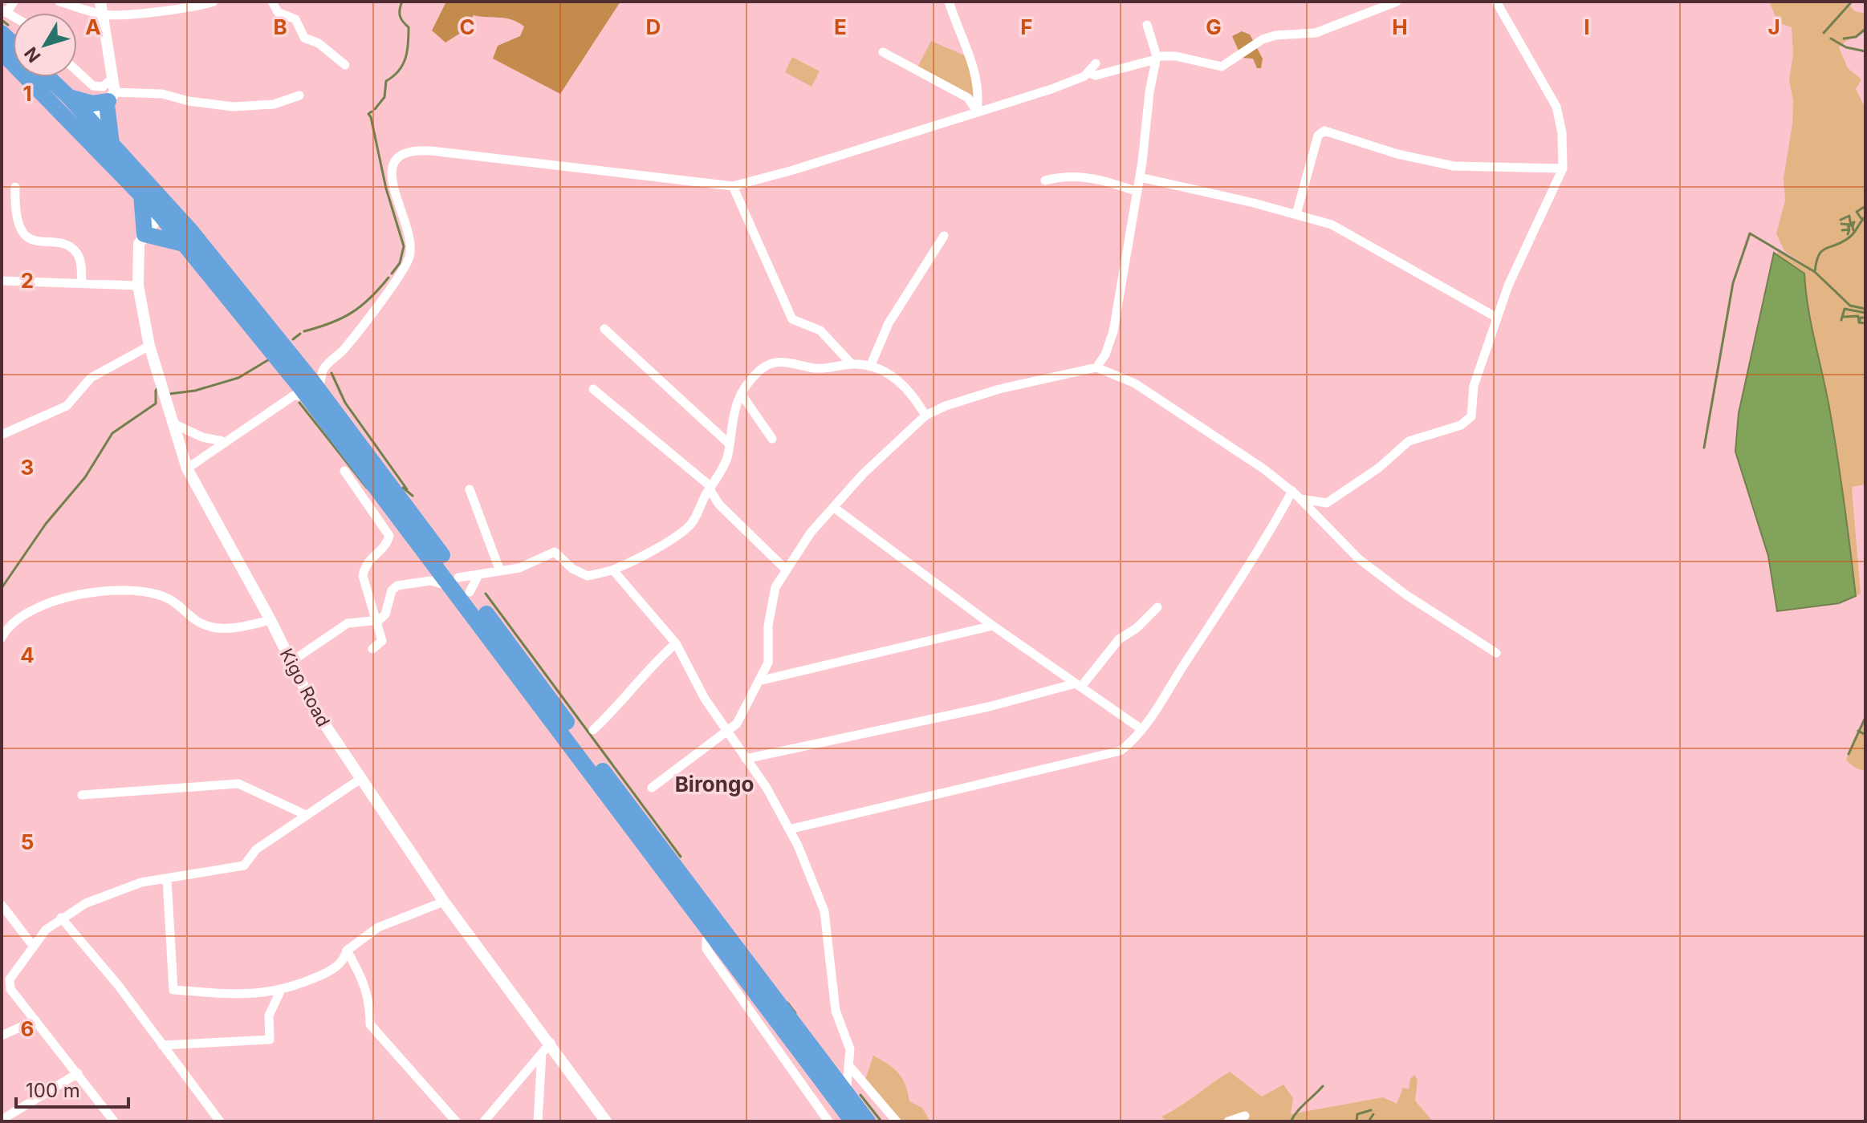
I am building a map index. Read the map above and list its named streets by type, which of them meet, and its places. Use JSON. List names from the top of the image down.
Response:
{
  "streets": {
    "street": ["Kigo Road"]
  },
  "districts": ["Birongo"],
  "scale_bar": "100 m",
  "north": "bottom left",
  "grid": {
    "columns": [
      "A",
      "B",
      "C",
      "D",
      "E",
      "F",
      "G",
      "H",
      "I",
      "J"
    ],
    "rows": [
      "1",
      "2",
      "3",
      "4",
      "5",
      "6"
    ]
  }
}
